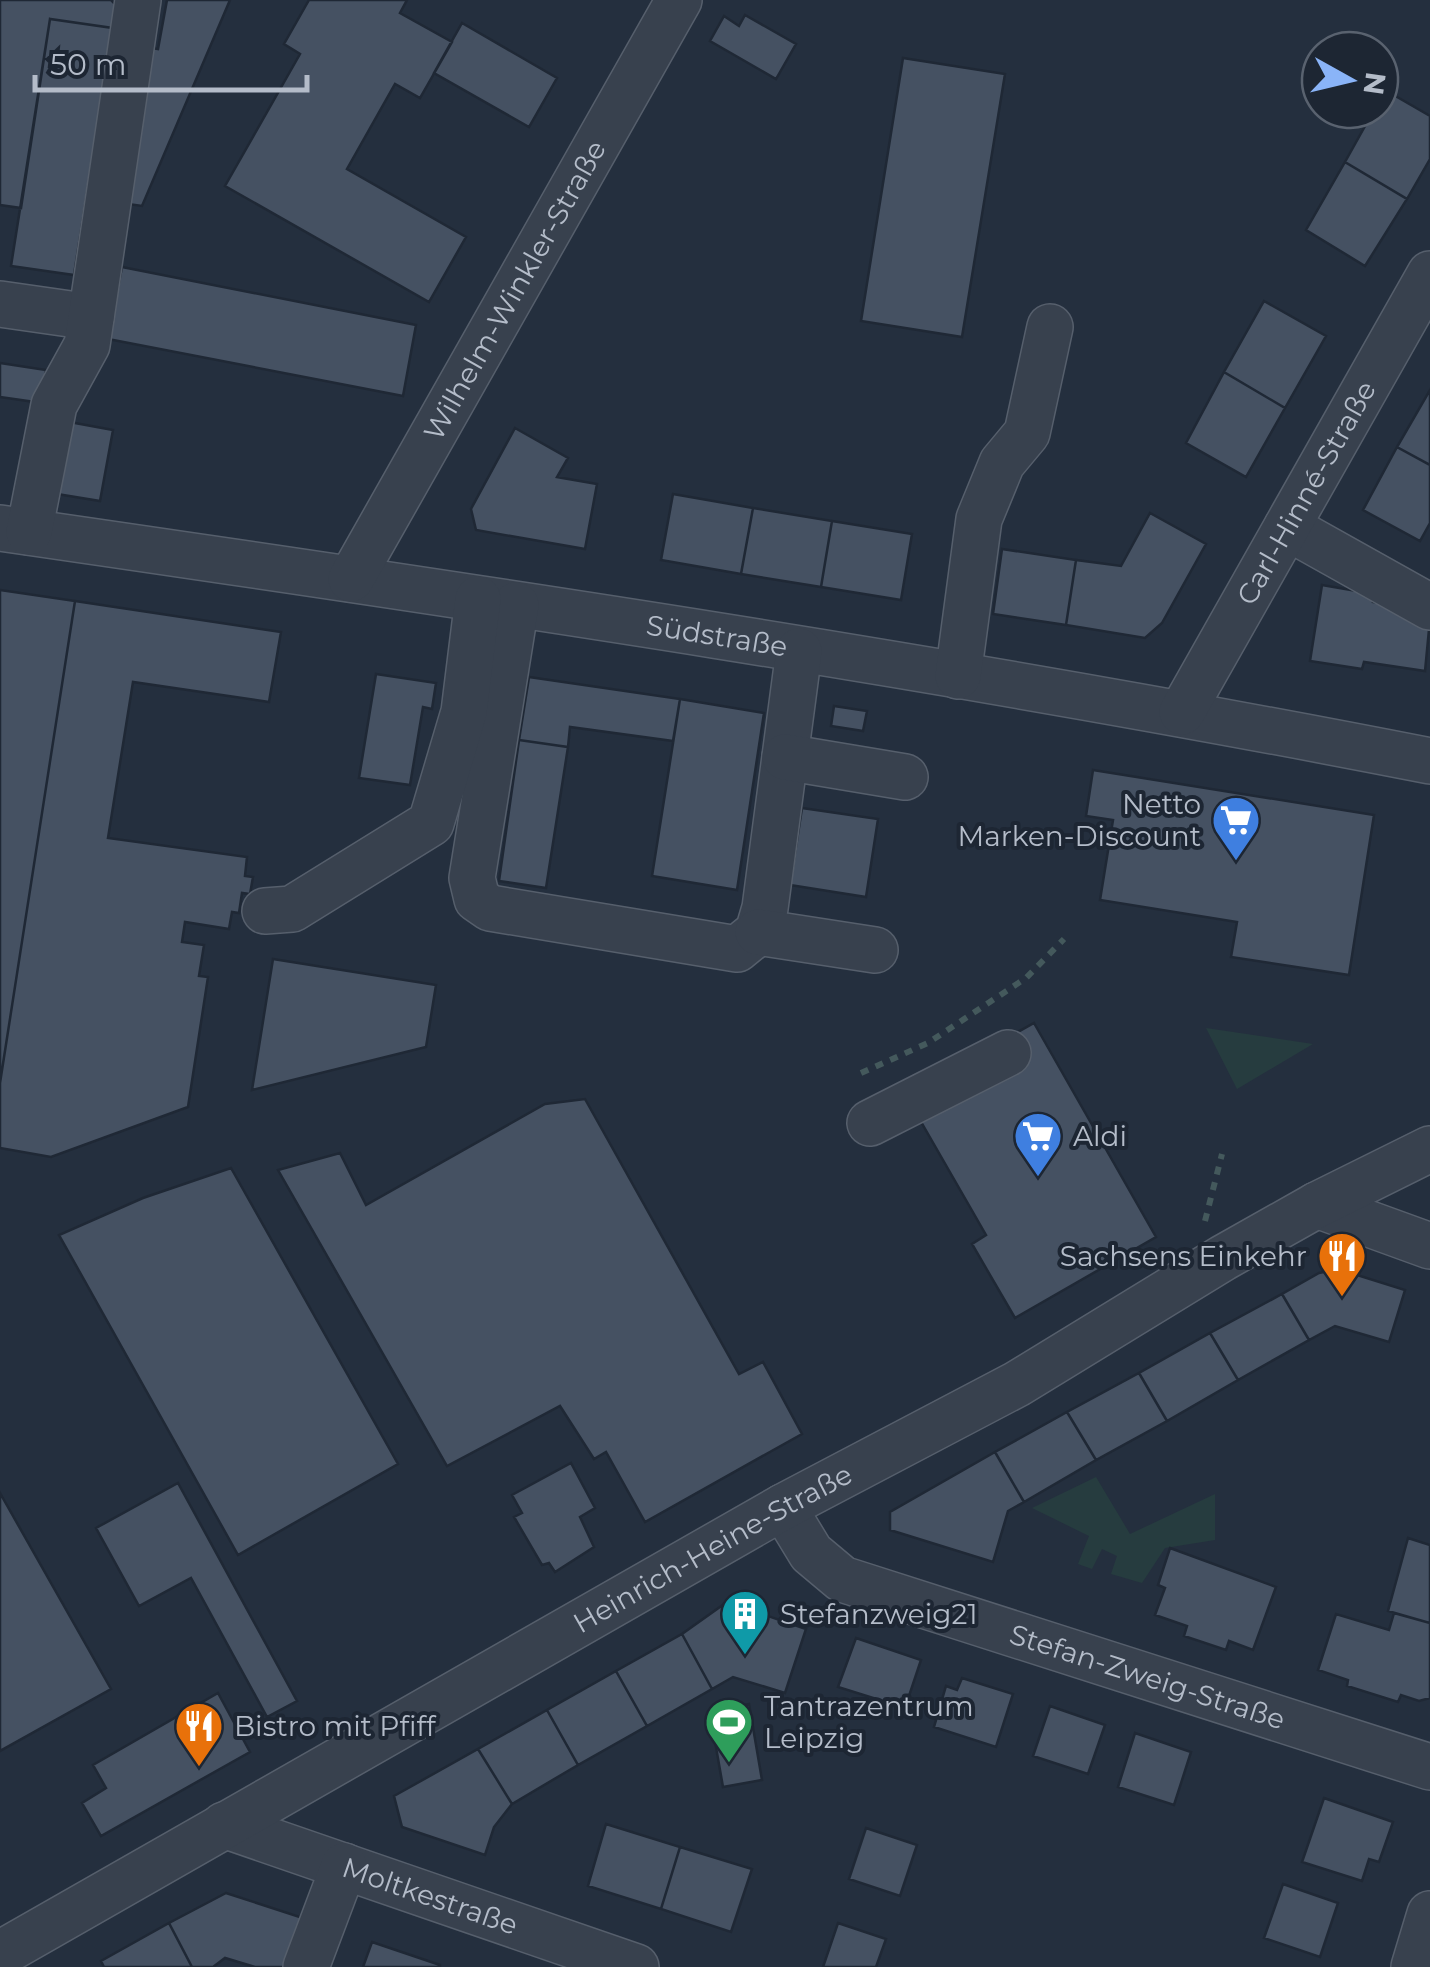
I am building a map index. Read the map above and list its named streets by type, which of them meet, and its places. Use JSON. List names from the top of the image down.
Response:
{
  "streets": {
    "street": [
      "Wilhelm-Winkler-Straße",
      "Carl-Hinné-Straße",
      "Südstraße",
      "Heinrich-Heine-Straße",
      "Stefan-Zweig-Straße",
      "Moltkestraße"
    ]
  },
  "crossings": [
    ["Wilhelm-Winkler-Straße", "Südstraße"],
    ["Carl-Hinné-Straße", "Südstraße"],
    ["Heinrich-Heine-Straße", "Stefan-Zweig-Straße"],
    ["Heinrich-Heine-Straße", "Moltkestraße"]
  ],
  "places": {
    "supermarket": ["Netto Marken-Discount", "Aldi"],
    "restaurant": ["Sachsens Einkehr", "Bistro mit Pfiff"],
    "building": ["Stefanzweig21"],
    "sports": ["Tantrazentrum Leipzig"]
  },
  "scale_bar": "50 m",
  "north": "right"
}
